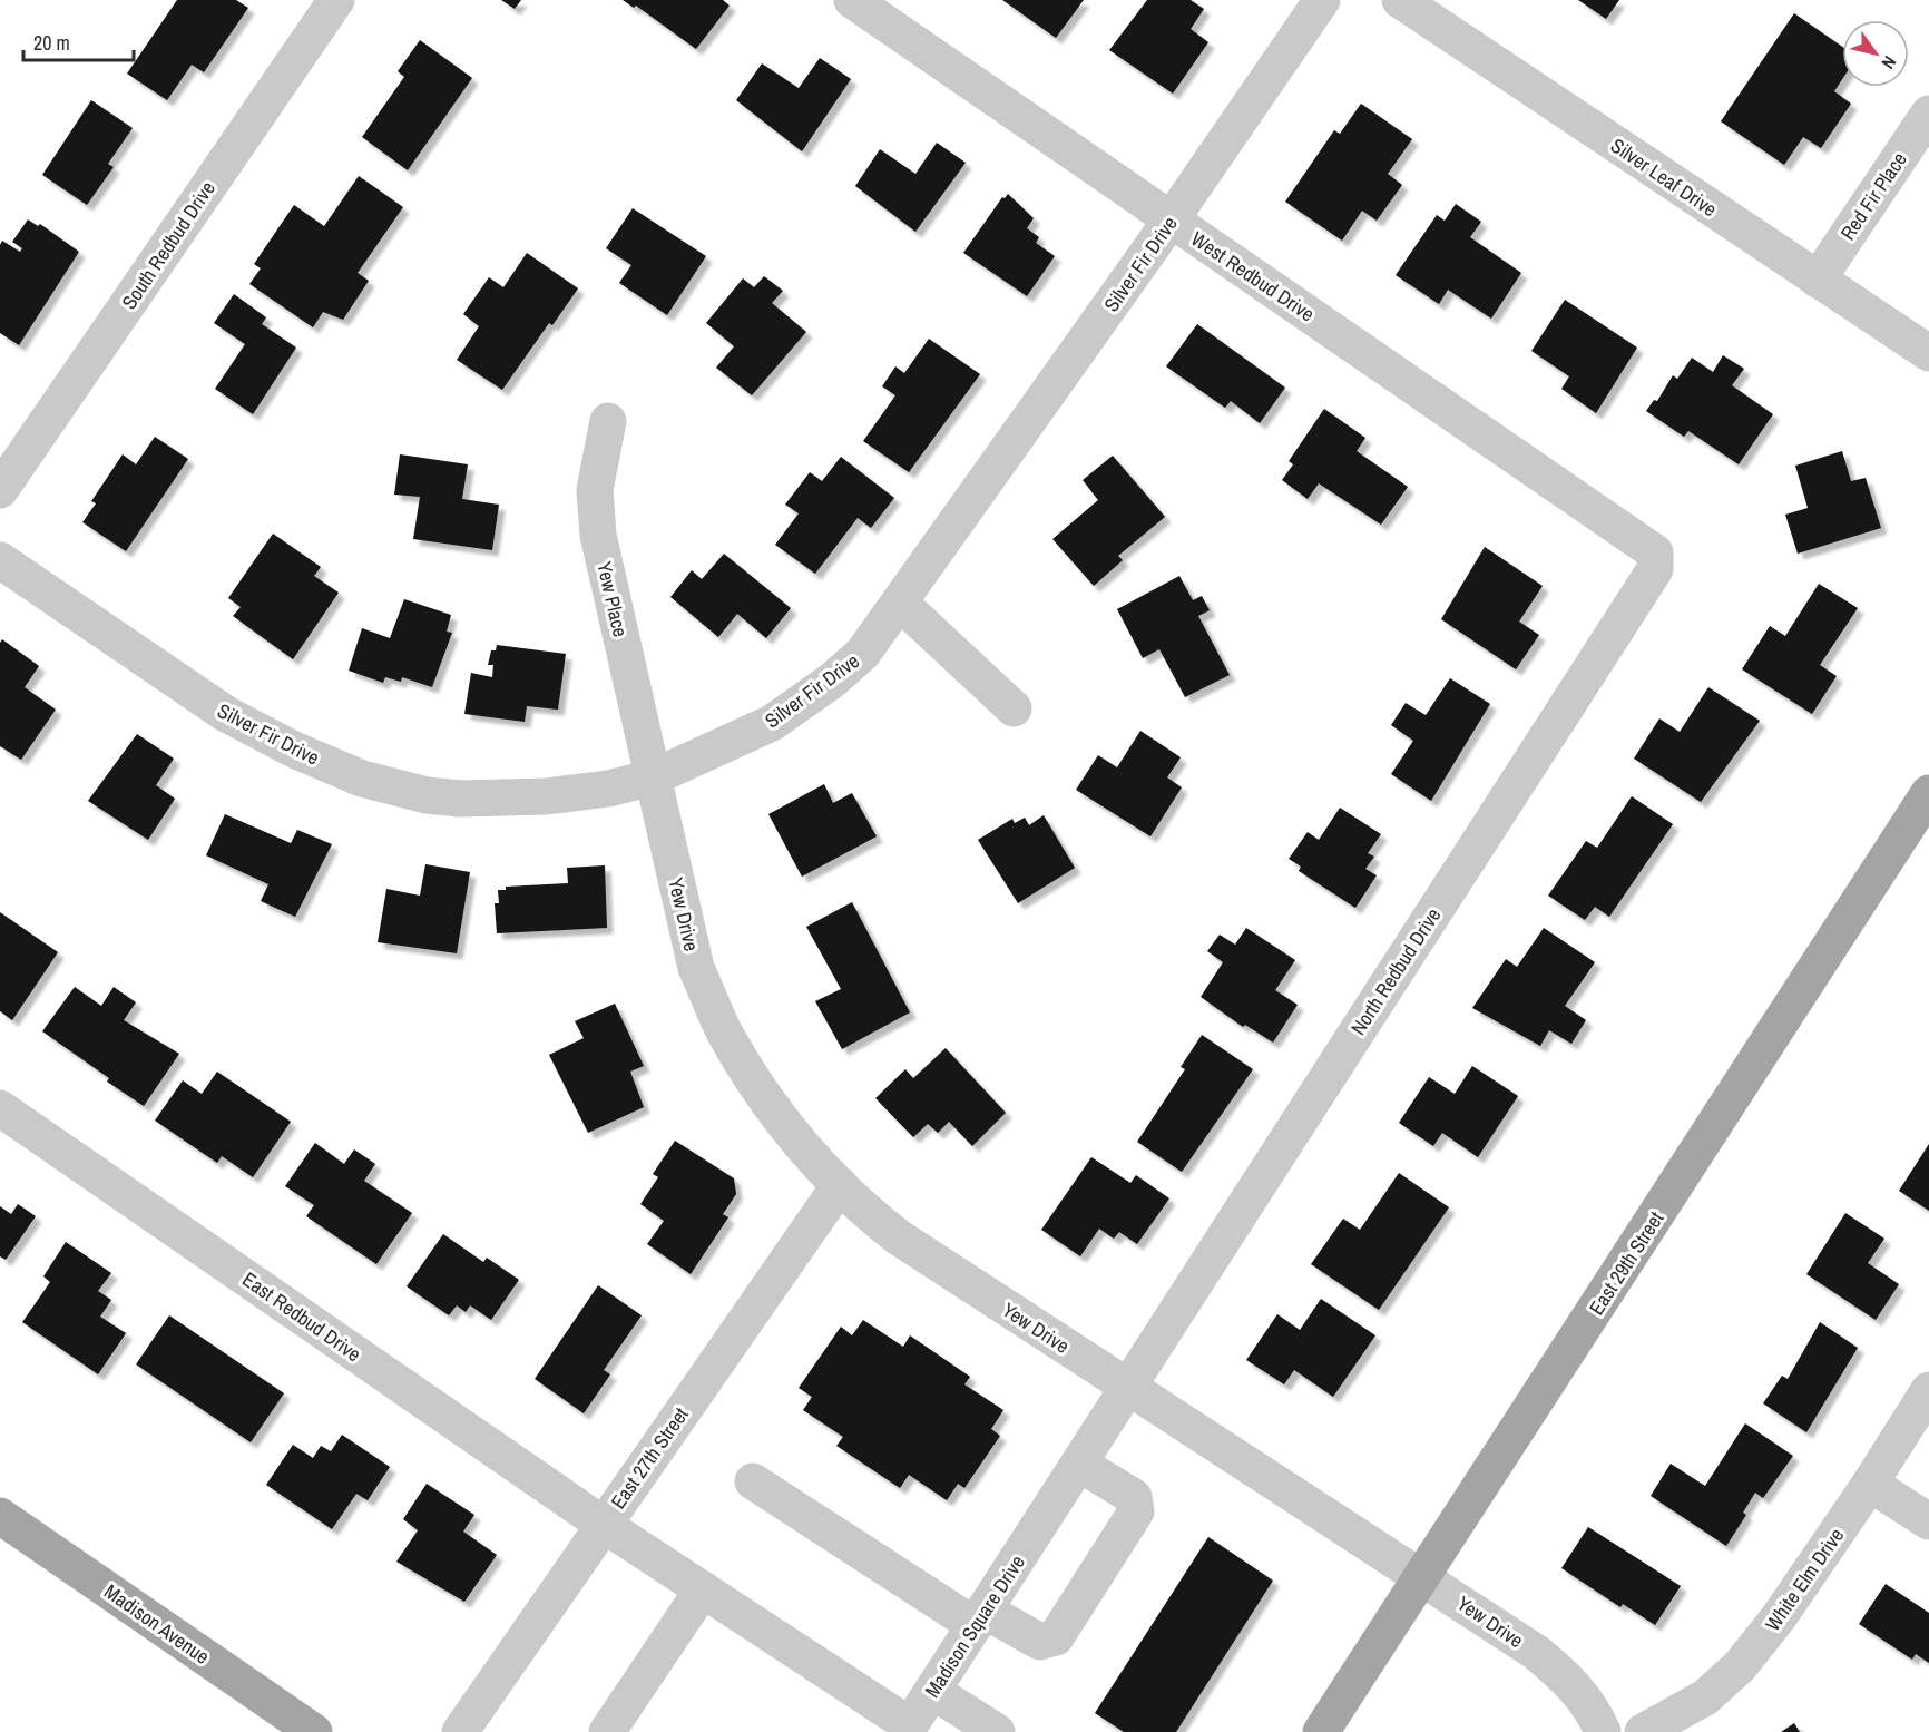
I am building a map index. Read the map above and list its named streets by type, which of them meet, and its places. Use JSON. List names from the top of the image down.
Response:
{
  "streets": {
    "main road": ["East 29th Street", "Madison Avenue"],
    "street": [
      "Silver Leaf Drive",
      "Red Fir Place",
      "South Redbud Drive",
      "Silver Fir Drive",
      "West Redbud Drive",
      "Yew Place",
      "Yew Drive",
      "North Redbud Drive",
      "East Redbud Drive",
      "East 27th Street",
      "White Elm Drive",
      "Madison Square Drive"
    ]
  },
  "crossings": [
    ["Silver Leaf Drive", "Red Fir Place"],
    ["Silver Fir Drive", "West Redbud Drive"],
    ["Silver Fir Drive", "Yew Place"],
    ["Silver Fir Drive", "Yew Drive"],
    ["West Redbud Drive", "North Redbud Drive"],
    ["Yew Place", "Yew Drive"],
    ["Yew Drive", "North Redbud Drive"],
    ["Yew Drive", "East 29th Street"],
    ["Yew Drive", "East 27th Street"],
    ["Yew Drive", "Madison Square Drive"],
    ["North Redbud Drive", "Madison Square Drive"],
    ["East Redbud Drive", "East 27th Street"],
    ["East Redbud Drive", "Madison Square Drive"],
    ["East 27th Street", "Madison Square Drive"]
  ],
  "scale_bar": "20 m",
  "north": "bottom right"
}
